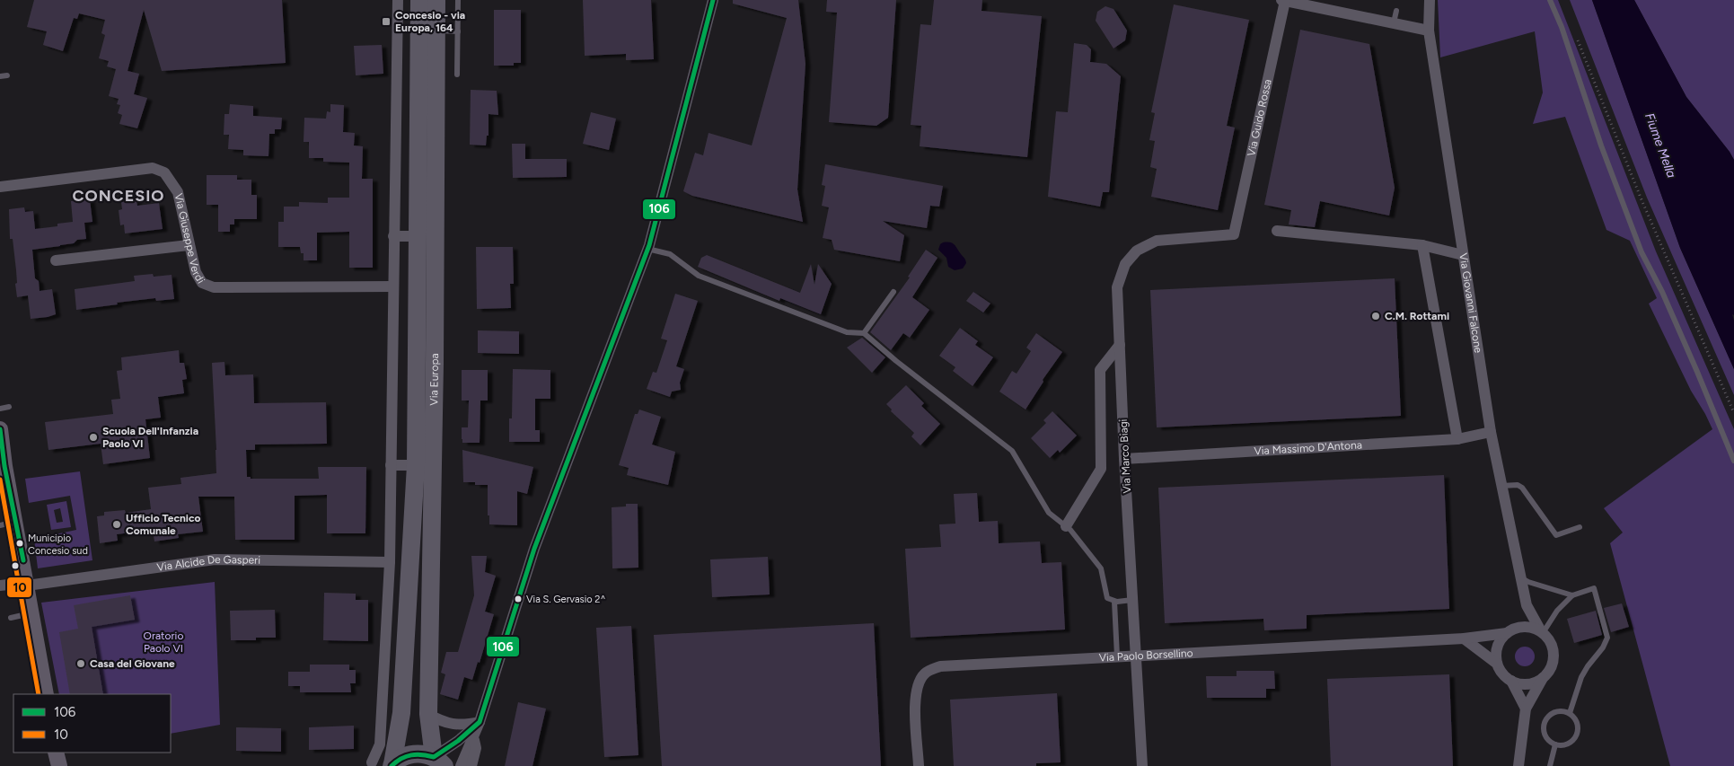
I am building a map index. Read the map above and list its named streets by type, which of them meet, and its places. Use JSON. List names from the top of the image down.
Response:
{
  "streets": {
    "main road": ["Via Europa"],
    "street": [
      "Via Guido Rossa",
      "Via Giuseppe Verdi",
      "Via Giovanni Falcone",
      "Via Massimo D'Antona",
      "Via Marco Biagi",
      "Via Alcide De Gasperi",
      "Via Paolo Borsellino"
    ]
  },
  "crossings": [
    ["Via Guido Rossa", "Via Marco Biagi"],
    ["Via Giovanni Falcone", "Via Massimo D'Antona"],
    ["Via Giovanni Falcone", "Via Paolo Borsellino"],
    ["Via Massimo D'Antona", "Via Marco Biagi"],
    ["Via Marco Biagi", "Via Paolo Borsellino"]
  ],
  "districts": ["CONCESIO"],
  "water": ["Fiume Mella"],
  "parks": ["Oratorio Paolo VI"],
  "places": {
    "transit": ["Concesio - via Europa, 164"],
    "other": [
      "C.M. Rottami",
      "Scuola Dell'Infanzia Paolo VI",
      "Ufficio Tecnico Comunale",
      "Municipio Concesio sud",
      "Via S. Gervasio 2^",
      "Casa del Giovane"
    ]
  },
  "lines": ["transit line 106", "transit line 10"],
  "legend": ["106", "10"]
}
